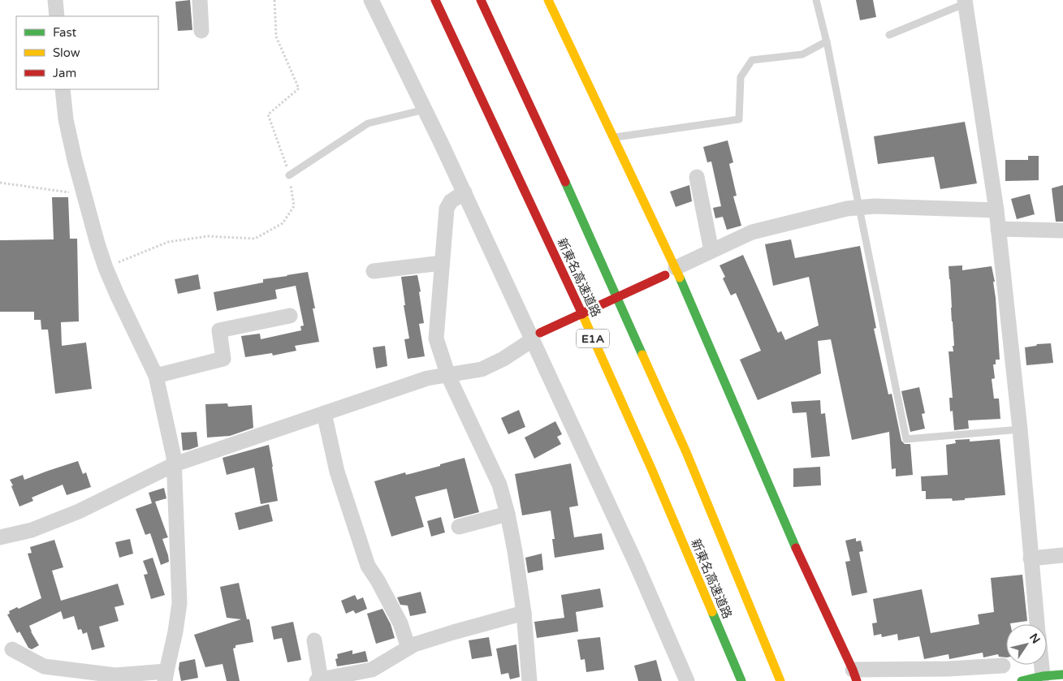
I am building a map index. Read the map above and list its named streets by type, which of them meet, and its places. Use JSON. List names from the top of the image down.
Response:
{
  "streets": {
    "main road": ["新東名高速道路", "E1A"]
  },
  "legend": ["Fast", "Slow", "Jam"],
  "north": "top right"
}
